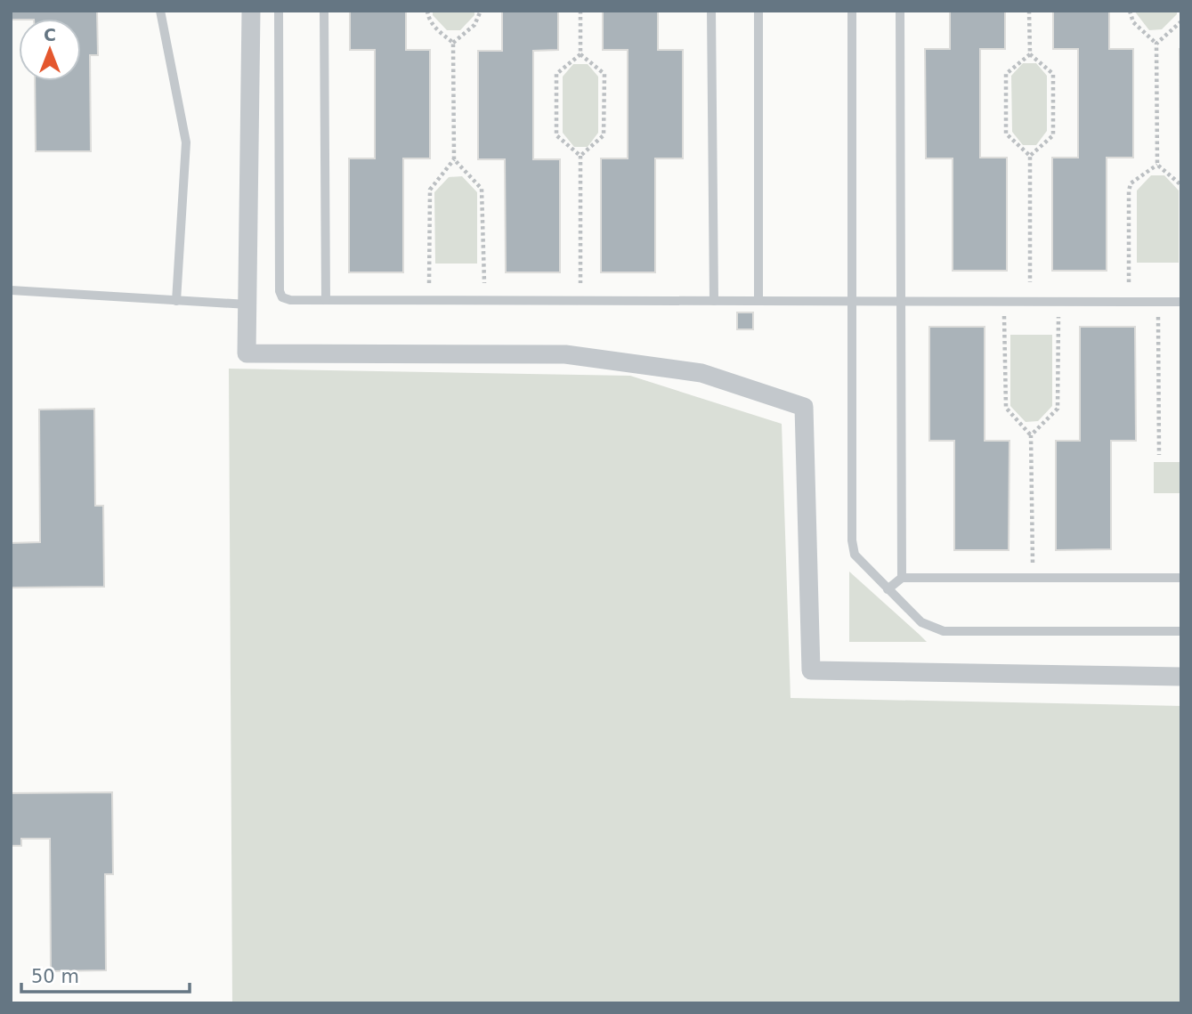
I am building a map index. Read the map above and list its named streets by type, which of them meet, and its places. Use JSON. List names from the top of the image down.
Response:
{
  "scale_bar": "50 m",
  "north": "top"
}
